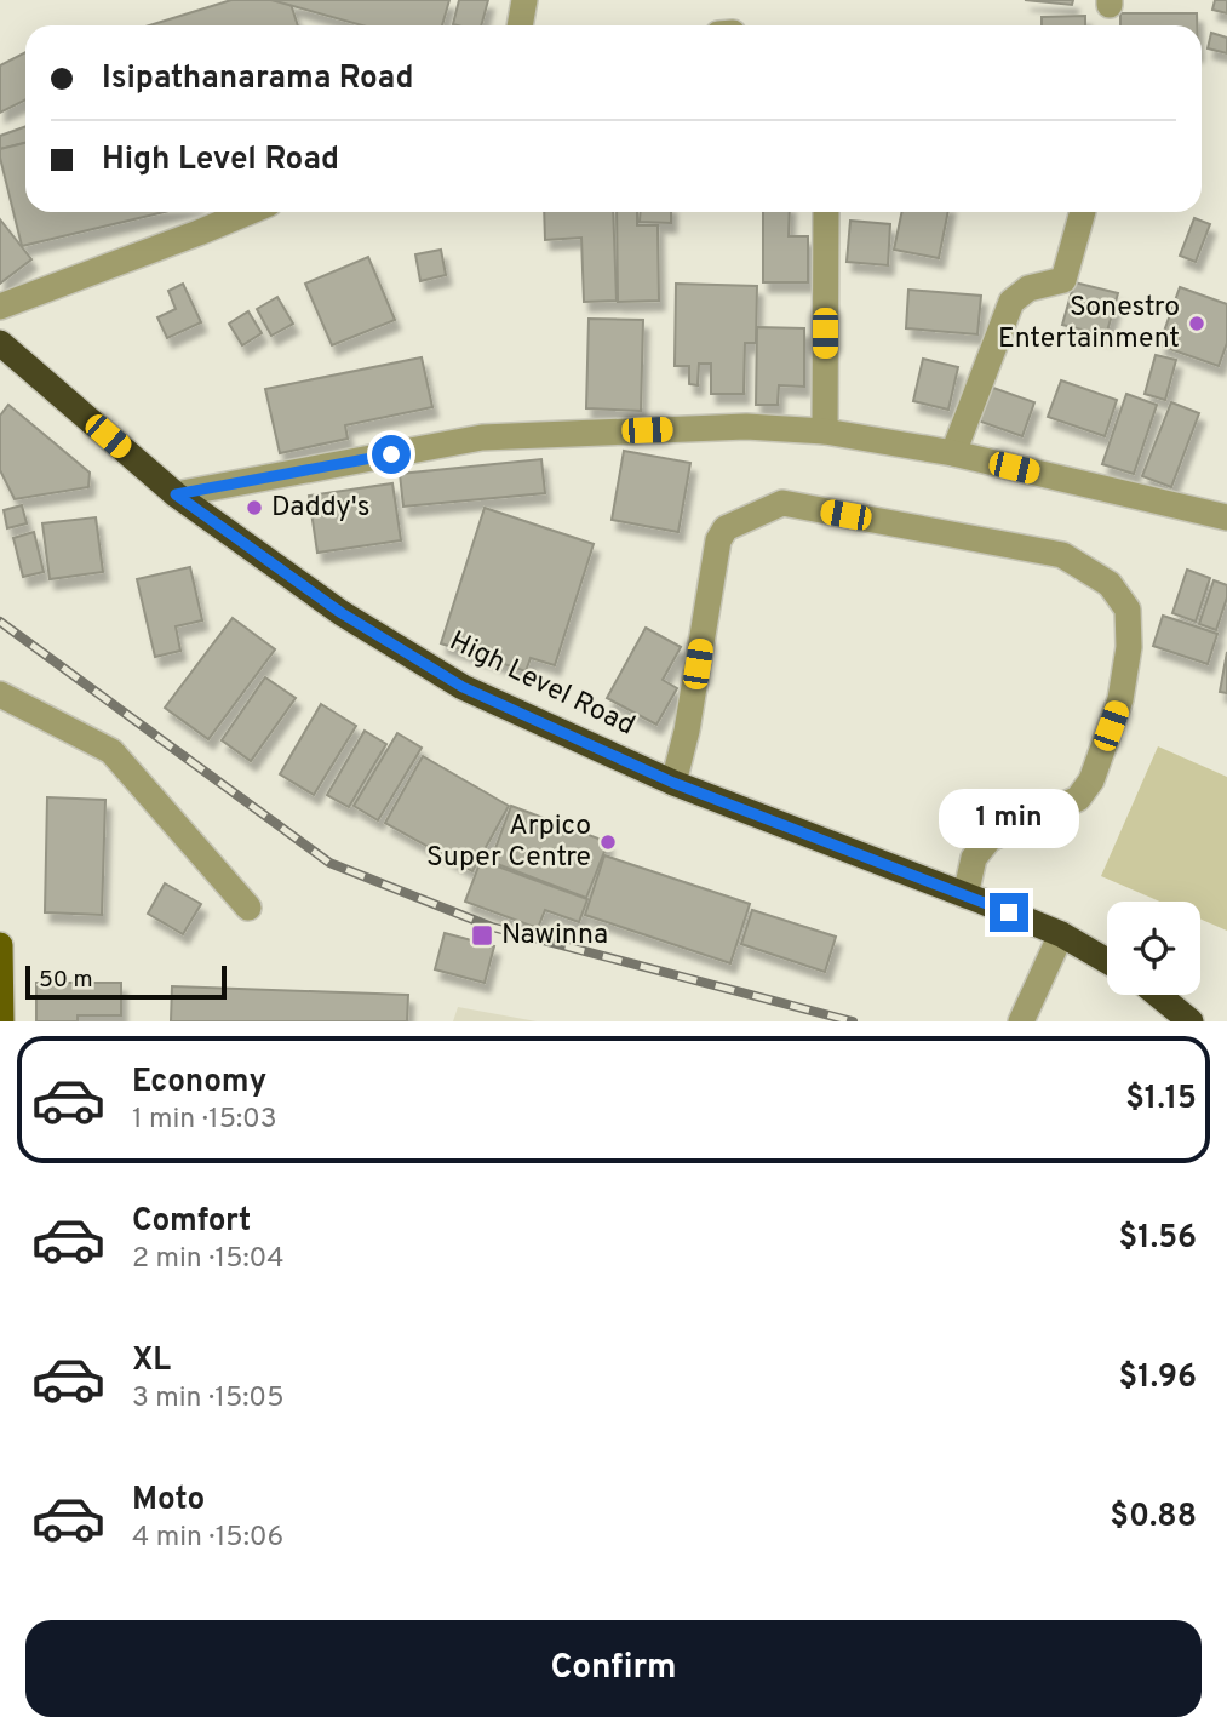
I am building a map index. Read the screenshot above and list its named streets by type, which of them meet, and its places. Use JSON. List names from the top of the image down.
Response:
{
  "streets": {
    "highway": ["High Level Road"]
  },
  "places": {
    "other": ["Sonestro Entertainment", "Daddy's", "Arpico Super Centre"],
    "transit": ["Nawinna"]
  },
  "scale_bar": "50 m",
  "page": {
    "banner": ["Isipathanarama Road", "High Level Road"],
    "bubble": "1 min",
    "scale": "50 m",
    "list": [
      {
        "name": "Economy",
        "note": "1 min · 15:03",
        "value": "$1.15"
      },
      {
        "name": "Comfort",
        "note": "2 min · 15:04",
        "value": "$1.56"
      },
      {
        "name": "XL",
        "note": "3 min · 15:05",
        "value": "$1.96"
      },
      {
        "name": "Moto",
        "note": "4 min · 15:06",
        "value": "$0.88"
      }
    ],
    "buttons": "Confirm"
  }
}
